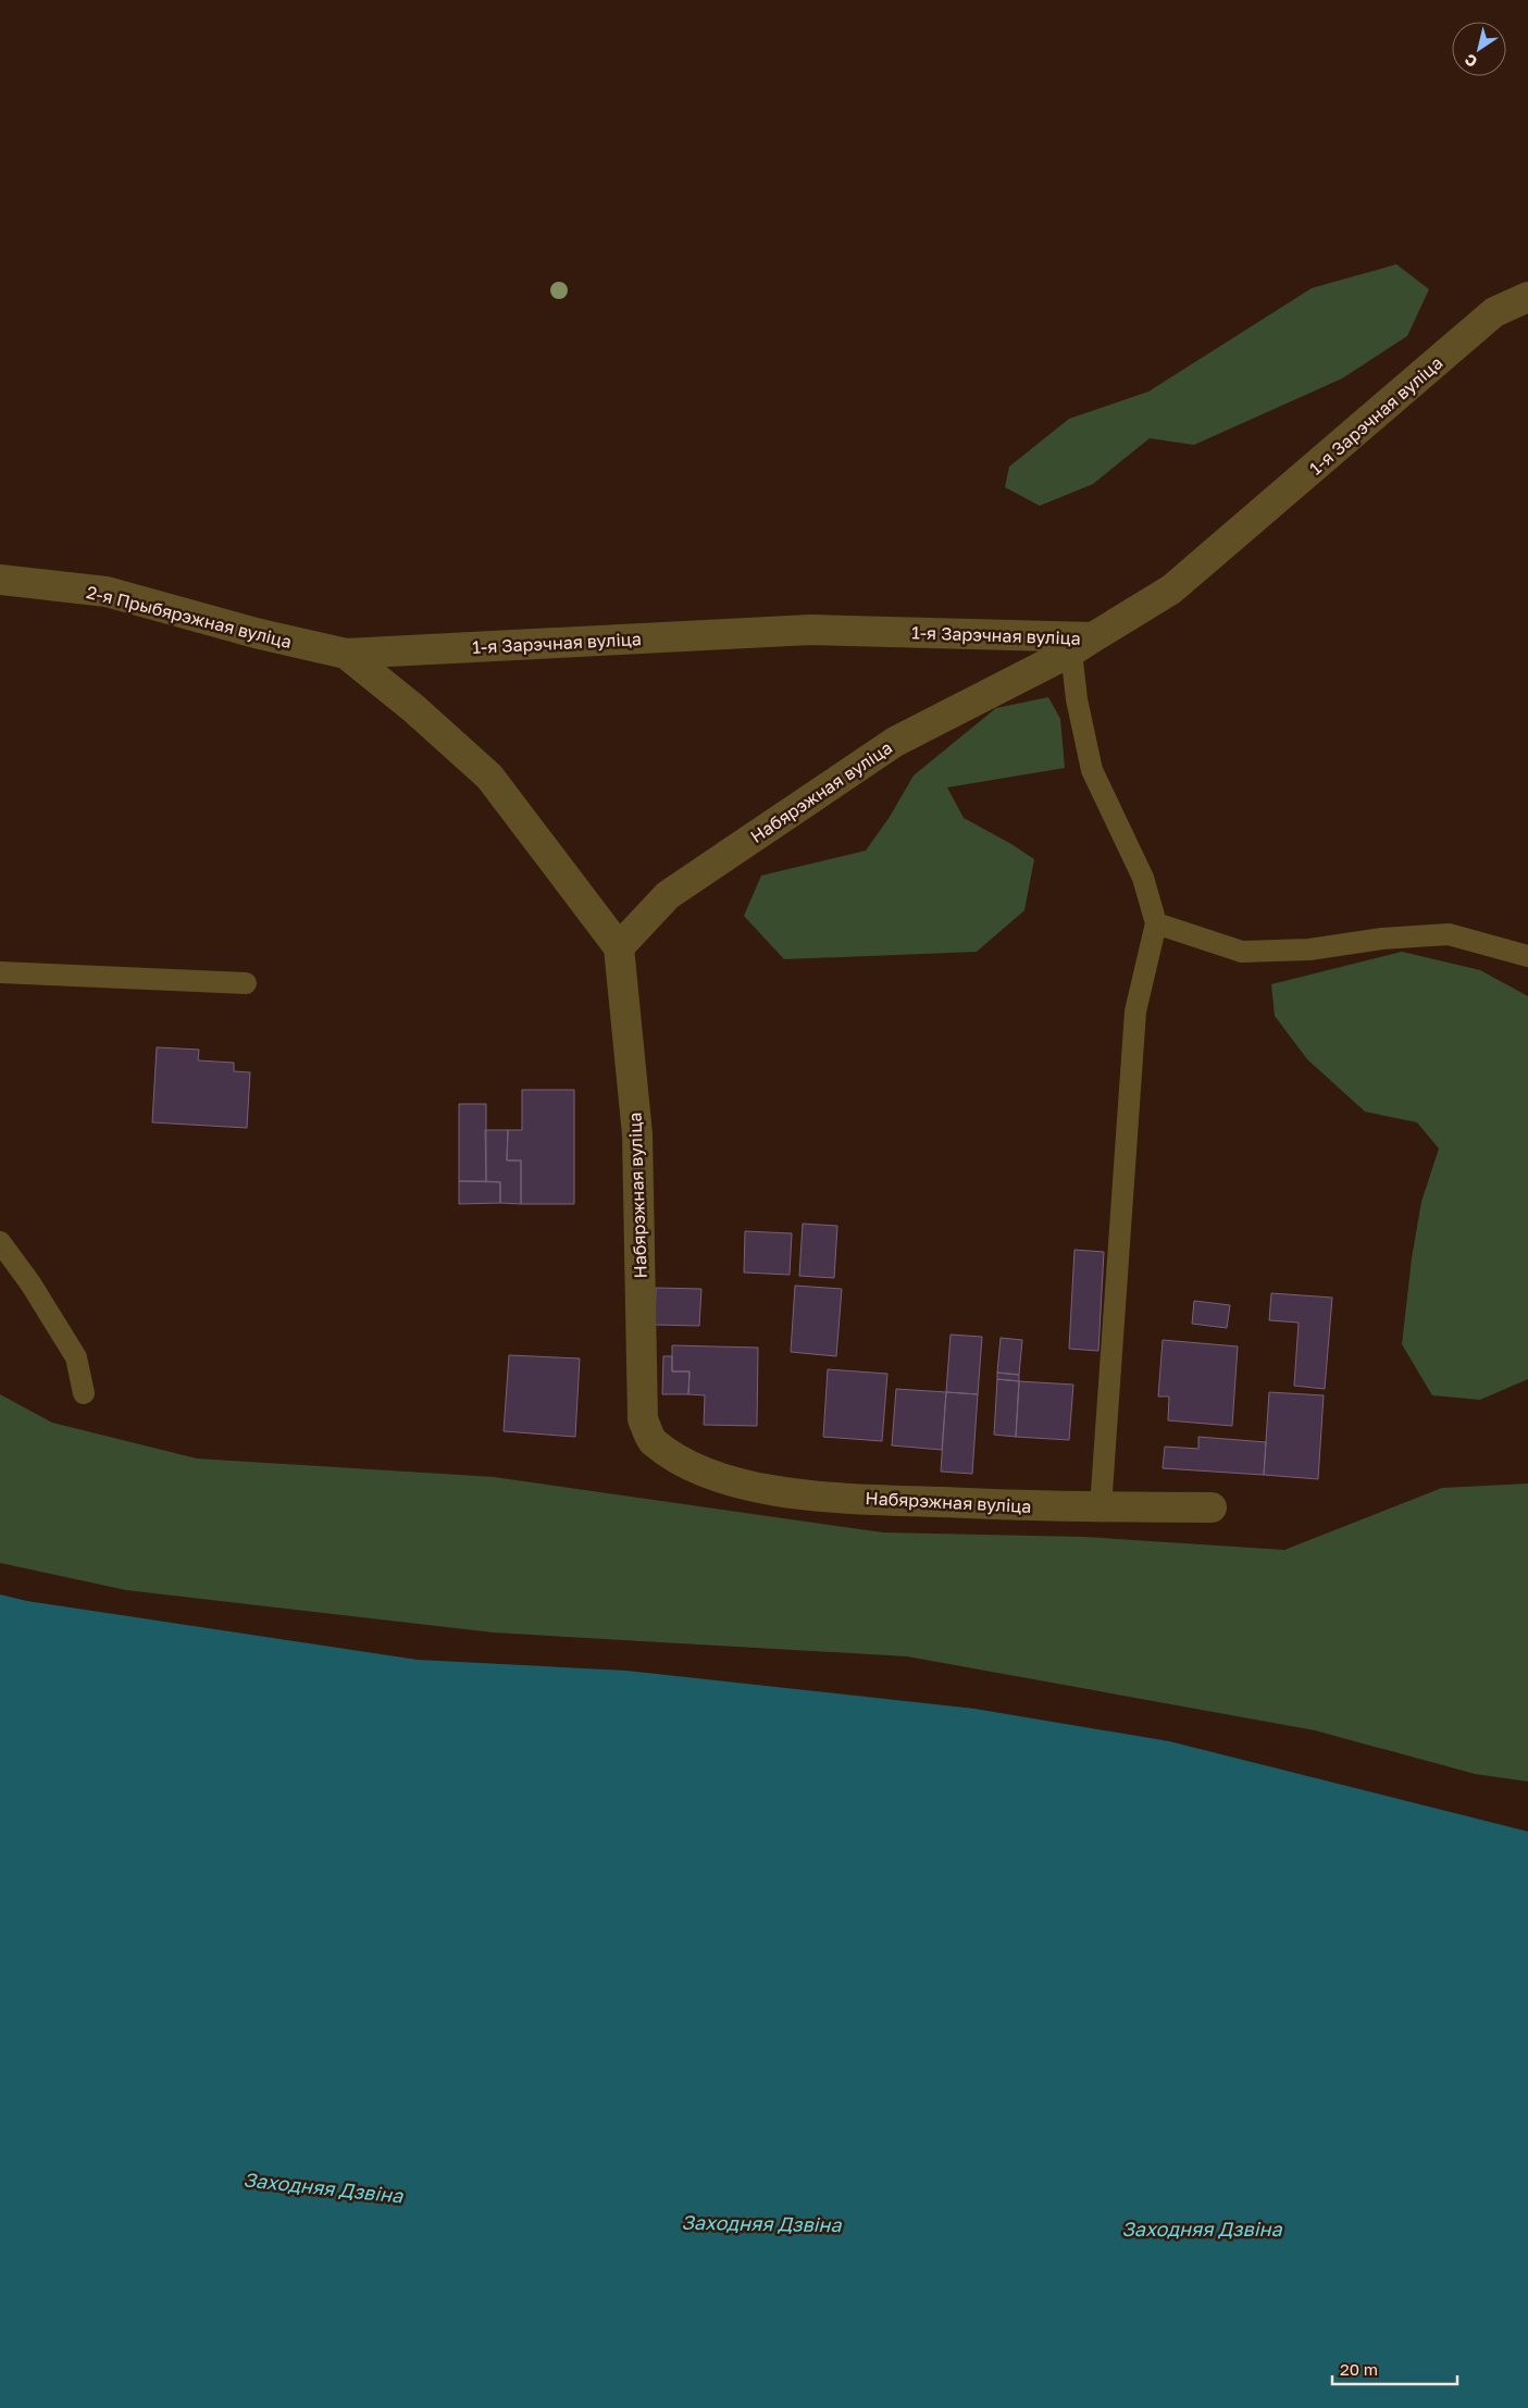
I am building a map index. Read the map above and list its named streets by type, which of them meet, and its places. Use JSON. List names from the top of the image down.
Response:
{
  "streets": {
    "street": ["1-я Зарэчная вуліца", "2-я Прыбярэжная вуліца", "Набярэжная вуліца"]
  },
  "crossings": [
    ["1-я Зарэчная вуліца", "2-я Прыбярэжная вуліца"],
    ["1-я Зарэчная вуліца", "Набярэжная вуліца"]
  ],
  "water": ["Заходняя Дзвіна"],
  "scale_bar": "20 m",
  "north": "bottom left"
}
